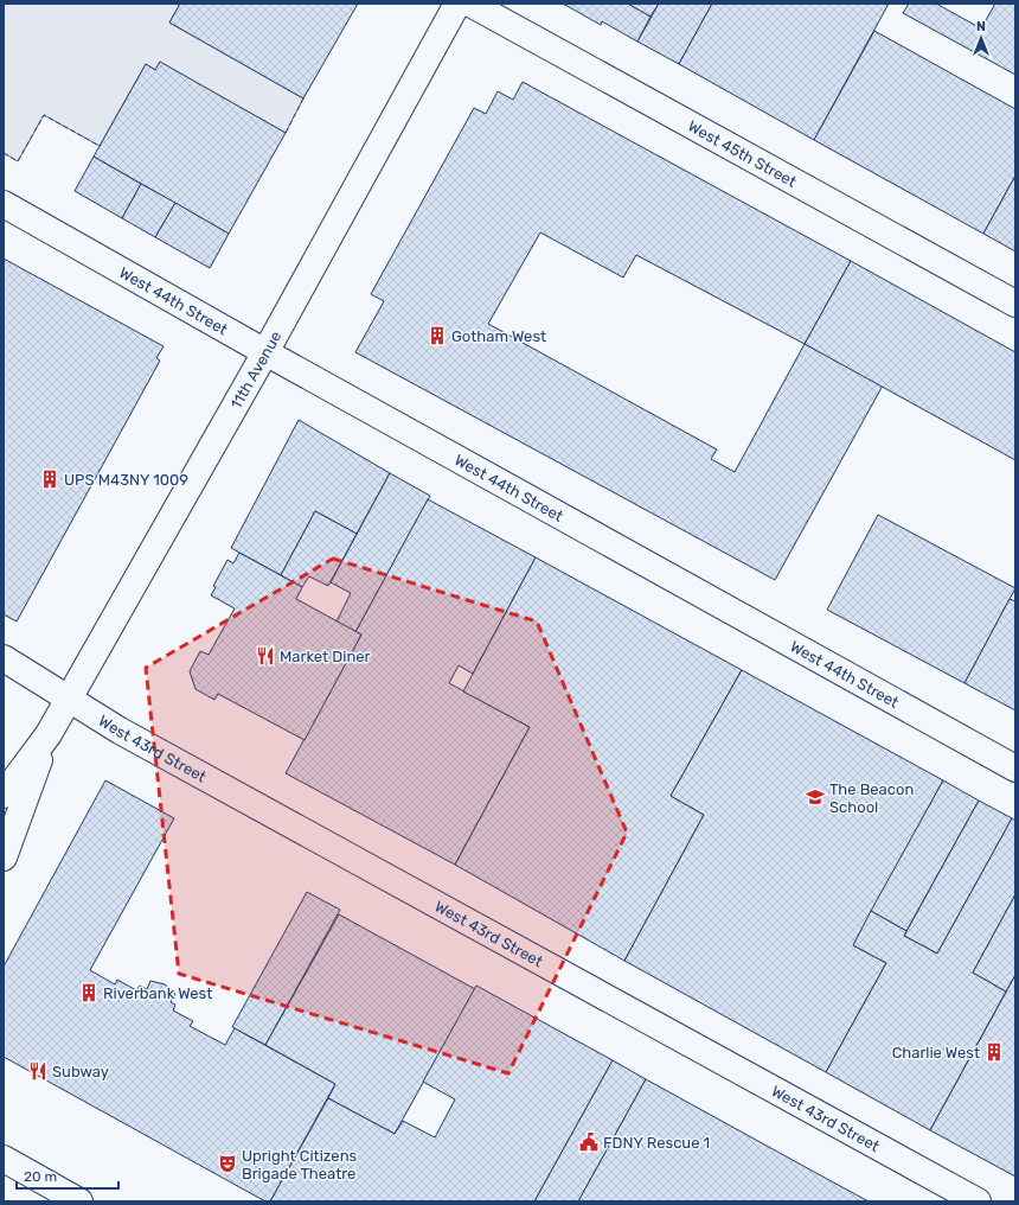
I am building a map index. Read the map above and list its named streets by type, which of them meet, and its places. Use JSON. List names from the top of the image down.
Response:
{
  "streets": {
    "street": [
      "West 45th Street",
      "West 44th Street",
      "11th Avenue",
      "West 43rd Street"
    ]
  },
  "crossings": [
    ["West 44th Street", "11th Avenue"],
    ["11th Avenue", "West 43rd Street"]
  ],
  "places": {
    "building": [
      "Gotham West",
      "UPS M43NY 1009",
      "Riverbank West",
      "Charlie West"
    ],
    "restaurant": ["Market Diner", "Subway"],
    "school or university": ["The Beacon School"],
    "public building": ["FDNY Rescue 1"],
    "theatre": ["Upright Citizens Brigade Theatre"]
  },
  "scale_bar": "20 m",
  "north": "top"
}
